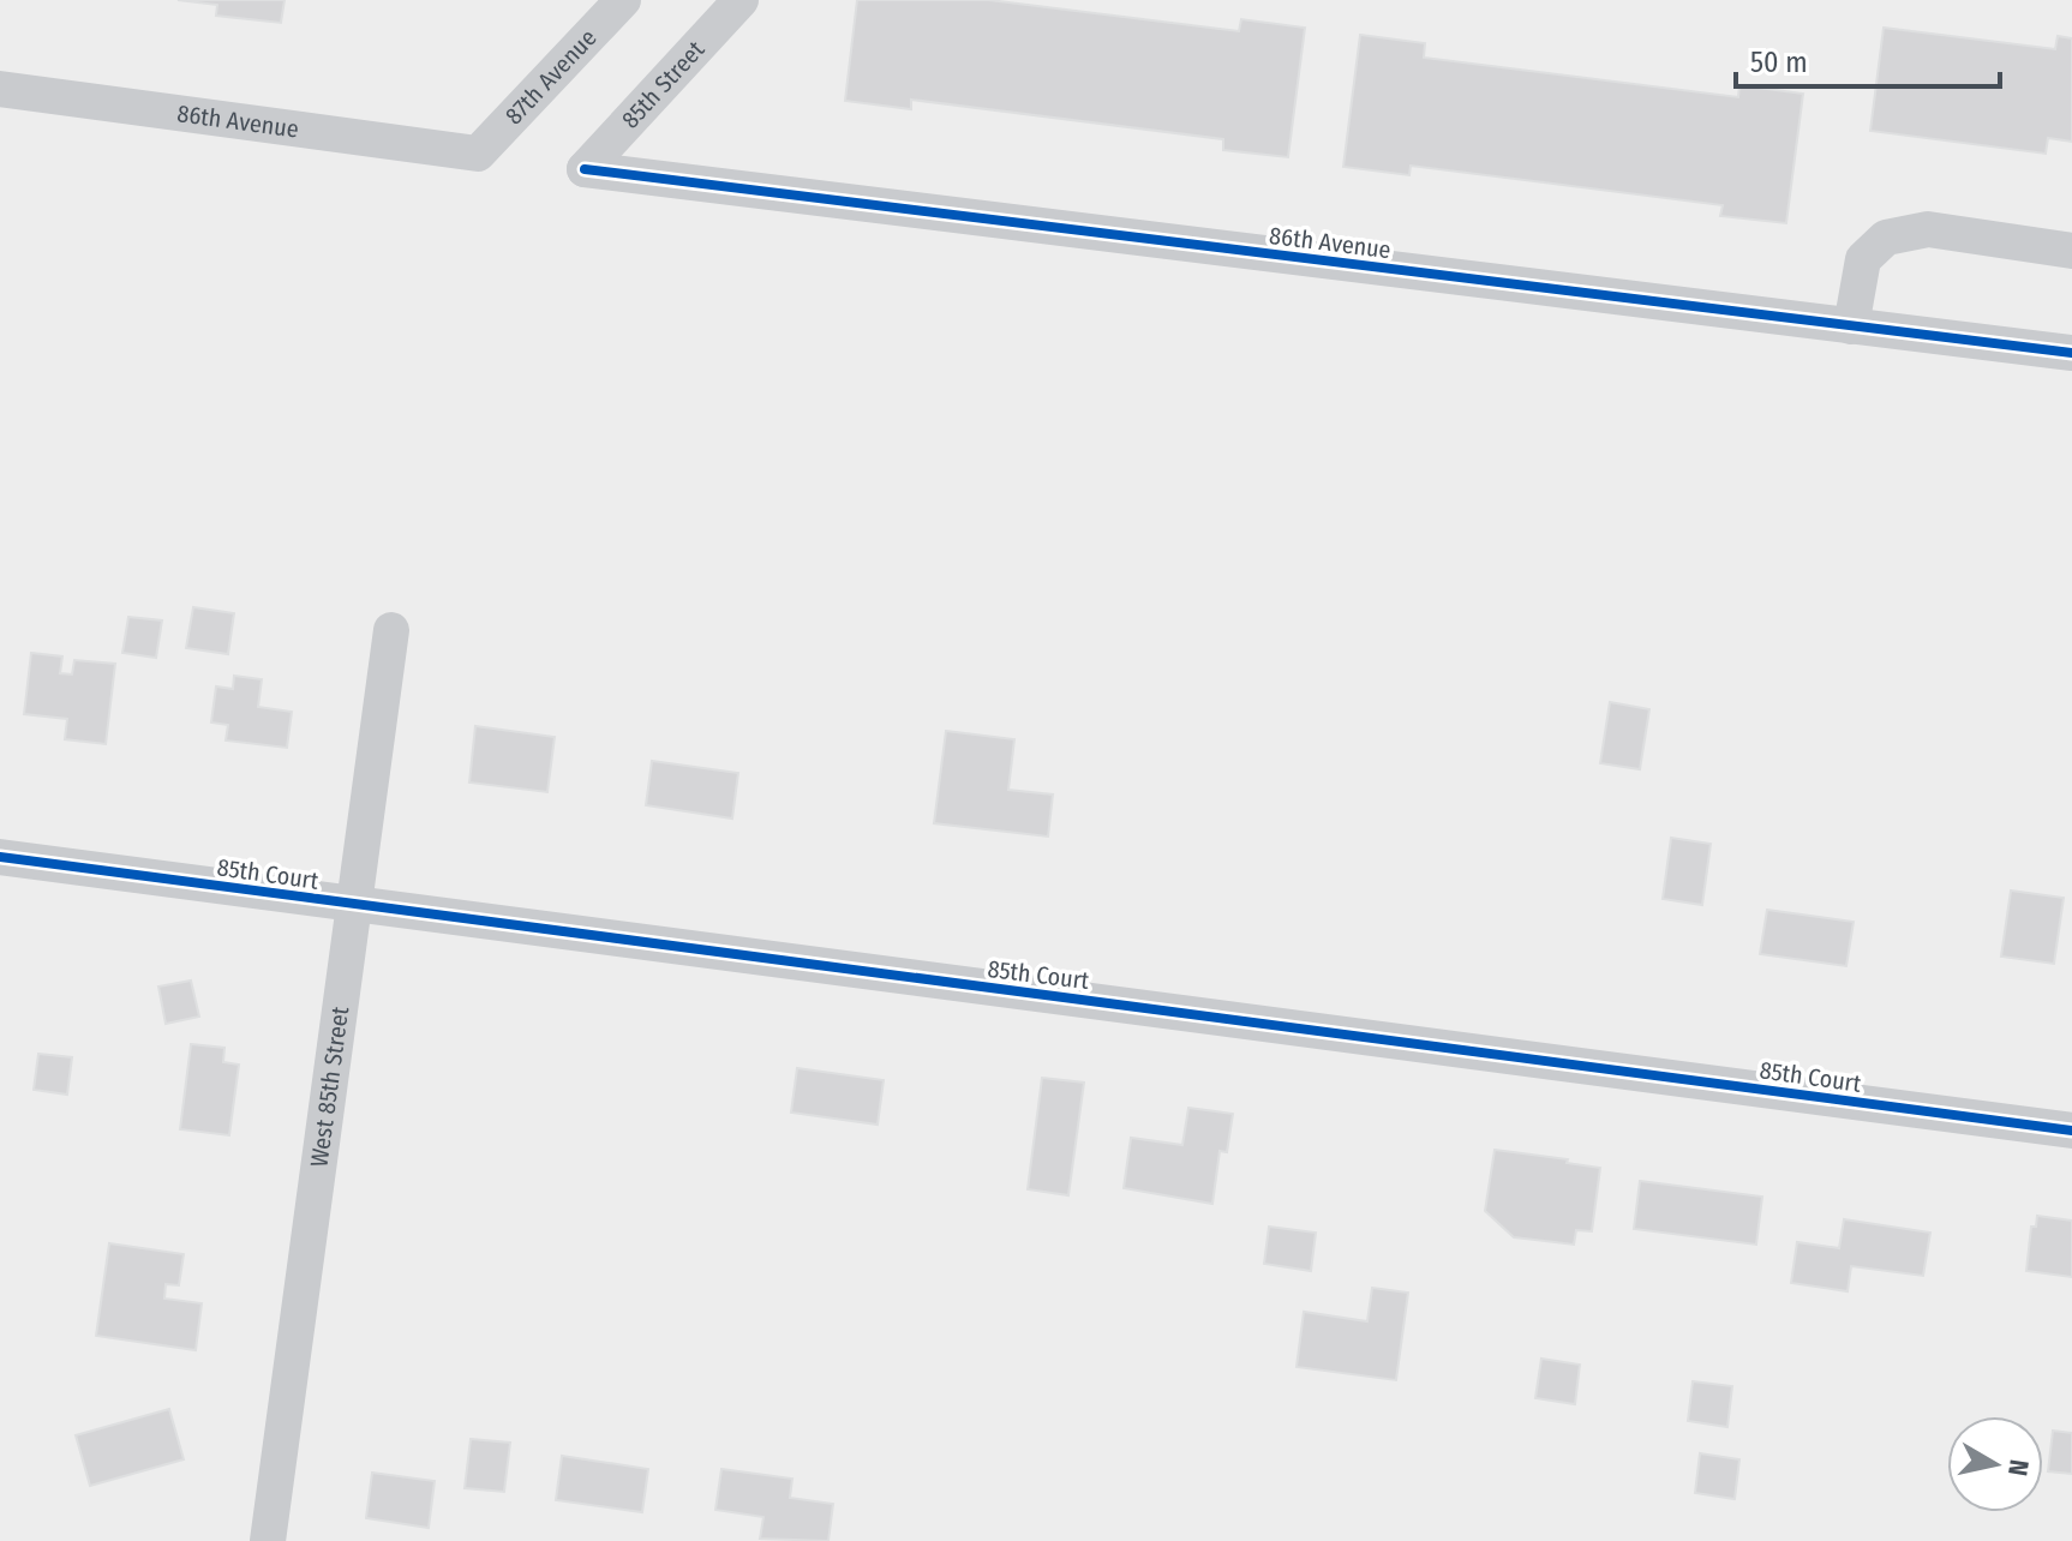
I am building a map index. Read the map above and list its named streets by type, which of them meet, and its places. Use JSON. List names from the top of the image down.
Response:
{
  "streets": {
    "street": [
      "87th Avenue",
      "85th Street",
      "86th Avenue",
      "85th Court",
      "West 85th Street"
    ]
  },
  "crossings": [
    ["87th Avenue", "86th Avenue"],
    ["85th Street", "86th Avenue"],
    ["85th Court", "West 85th Street"]
  ],
  "scale_bar": "50 m",
  "north": "right"
}
